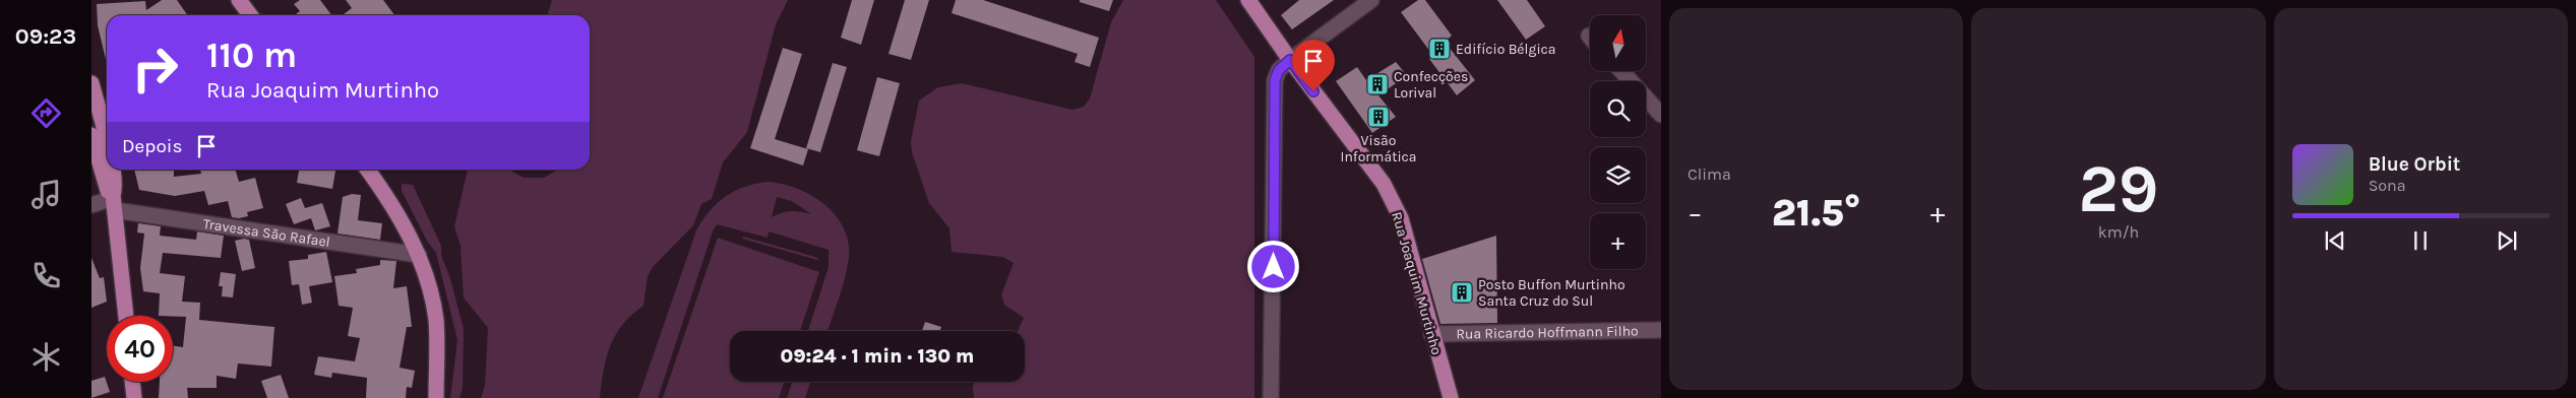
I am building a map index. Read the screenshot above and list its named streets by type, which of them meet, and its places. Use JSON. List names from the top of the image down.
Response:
{
  "streets": {
    "main road": ["Rua Joaquim Murtinho"],
    "street": ["Travessa São Rafael", "Rua Ricardo Hoffmann Filho"]
  },
  "crossings": [
    ["Rua Joaquim Murtinho", "Rua Ricardo Hoffmann Filho"]
  ],
  "places": {
    "building": [
      "Edifício Bélgica",
      "Confecções Lorival",
      "Visão Informática",
      "Posto Buffon Murtinho Santa Cruz do Sul"
    ]
  },
  "north": "top",
  "page": {
    "tabs": "09:23",
    "tile": [
      "Clima",
      ["29", "km/h"]
    ],
    "map_buttons": "+",
    "turn": ["110 m", "Rua Joaquim Murtinho"],
    "then": "Depois",
    "song": ["Blue Orbit", "Sona"],
    "heat": ["−", "21.5°", "+"],
    "limit": "40",
    "trip": "09:24 · 1 min · 130 m"
  }
}
